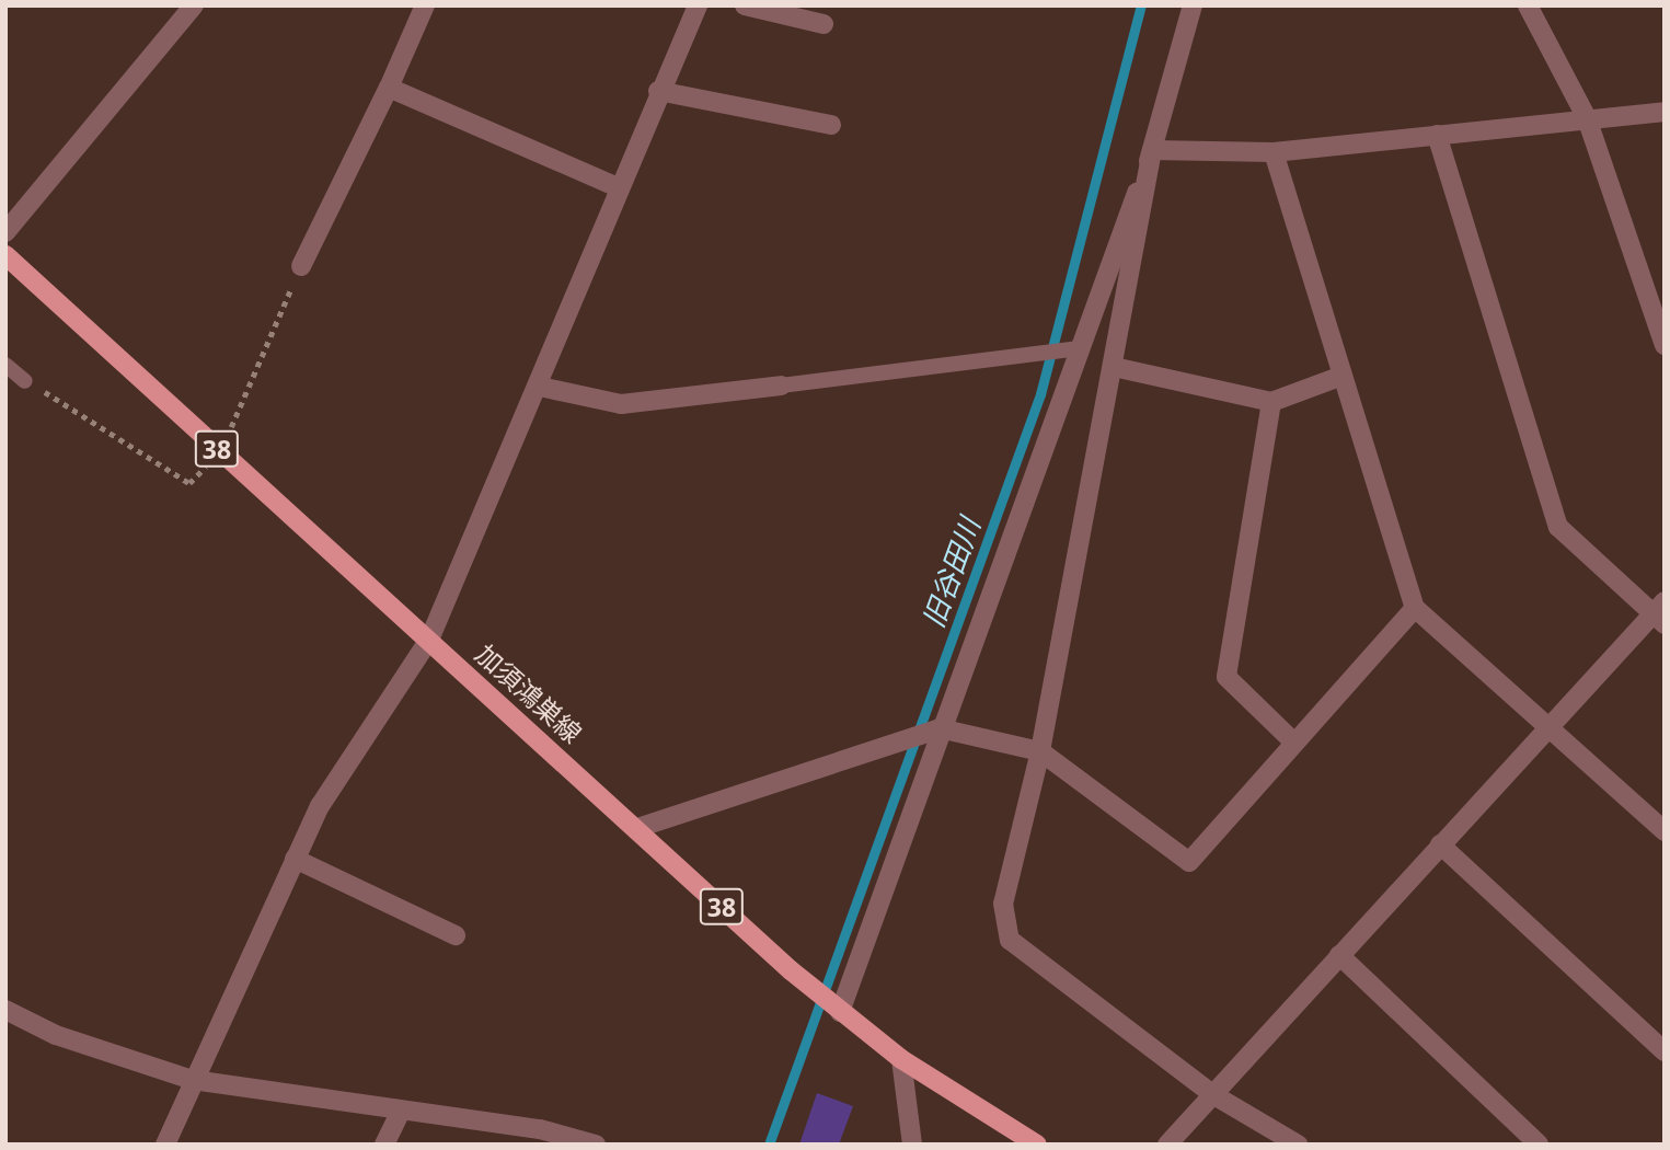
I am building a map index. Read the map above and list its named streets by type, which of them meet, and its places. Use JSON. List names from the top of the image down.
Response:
{
  "streets": {
    "main road": ["38", "加須鴻巣線"]
  },
  "water": ["旧谷田川"]
}
